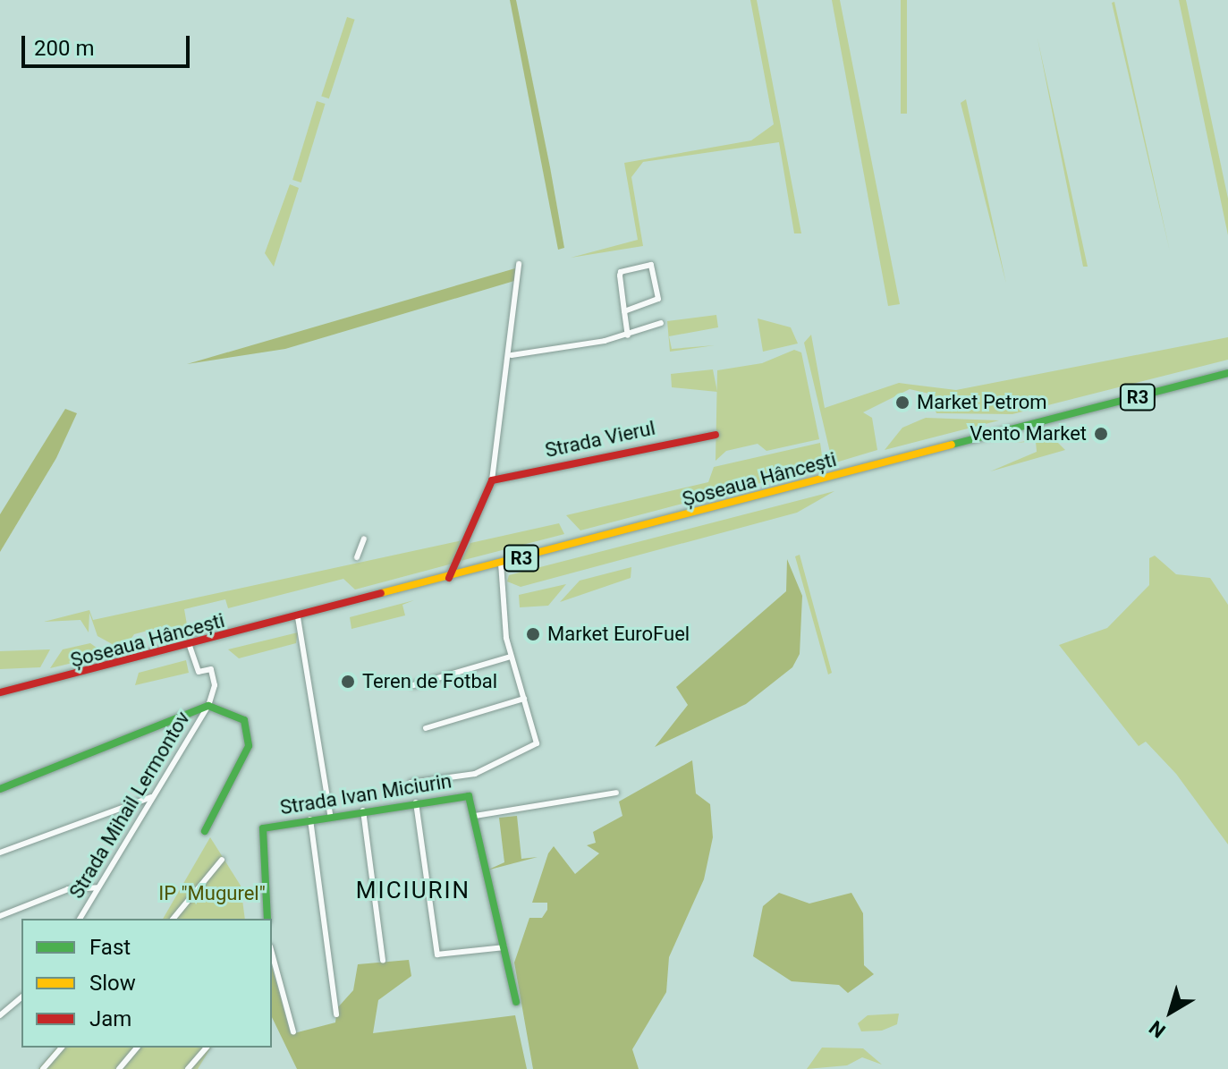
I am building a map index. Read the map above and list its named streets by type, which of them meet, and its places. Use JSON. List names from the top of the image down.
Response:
{
  "streets": {
    "main road": [
      "R3",
      "Strada Vierul",
      "Șoseaua Hâncești",
      "Strada Ivan Miciurin",
      "Strada Mihail Lermontov"
    ]
  },
  "crossings": [
    ["Șoseaua Hâncești", "Strada Mihail Lermontov"]
  ],
  "districts": ["MICIURIN"],
  "parks": ["IP \"Mugurel\""],
  "places": [
    "Market Petrom",
    "Vento Market",
    "Market EuroFuel",
    "Teren de Fotbal"
  ],
  "legend": ["Fast", "Slow", "Jam"],
  "scale_bar": "200 m",
  "north": "bottom left"
}
